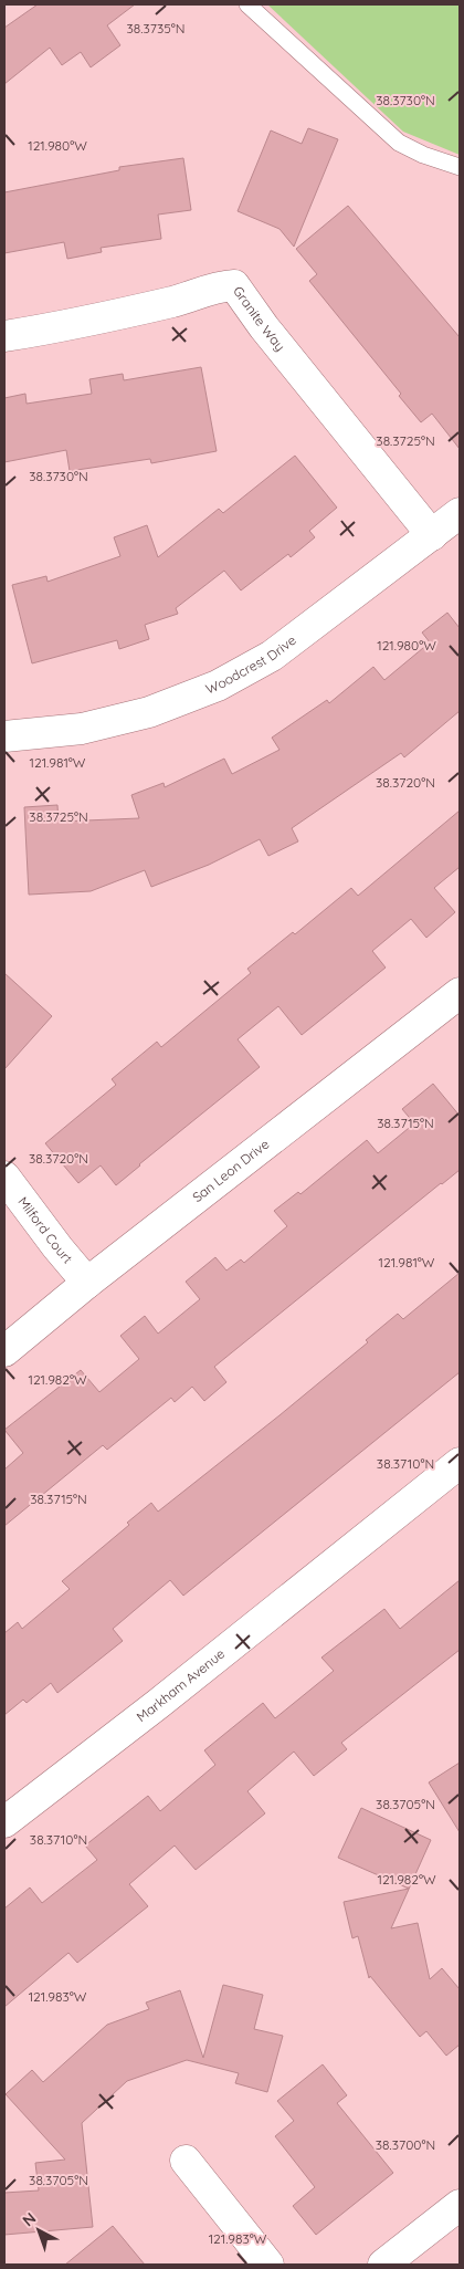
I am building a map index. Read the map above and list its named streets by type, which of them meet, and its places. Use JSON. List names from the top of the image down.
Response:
{
  "streets": {
    "street": [
      "Granite Way",
      "Woodcrest Drive",
      "San Leon Drive",
      "Milford Court",
      "Markham Avenue"
    ]
  },
  "crossings": [
    ["Granite Way", "Woodcrest Drive"],
    ["San Leon Drive", "Milford Court"]
  ],
  "north": "top left",
  "coordinates": [
    "38.3735°N",
    "38.3730°N",
    "121.980°W",
    "38.3725°N",
    "121.981°W",
    "38.3720°N",
    "38.3715°N",
    "121.982°W",
    "38.3710°N",
    "38.3705°N",
    "121.983°W",
    "38.3700°N"
  ]
}
